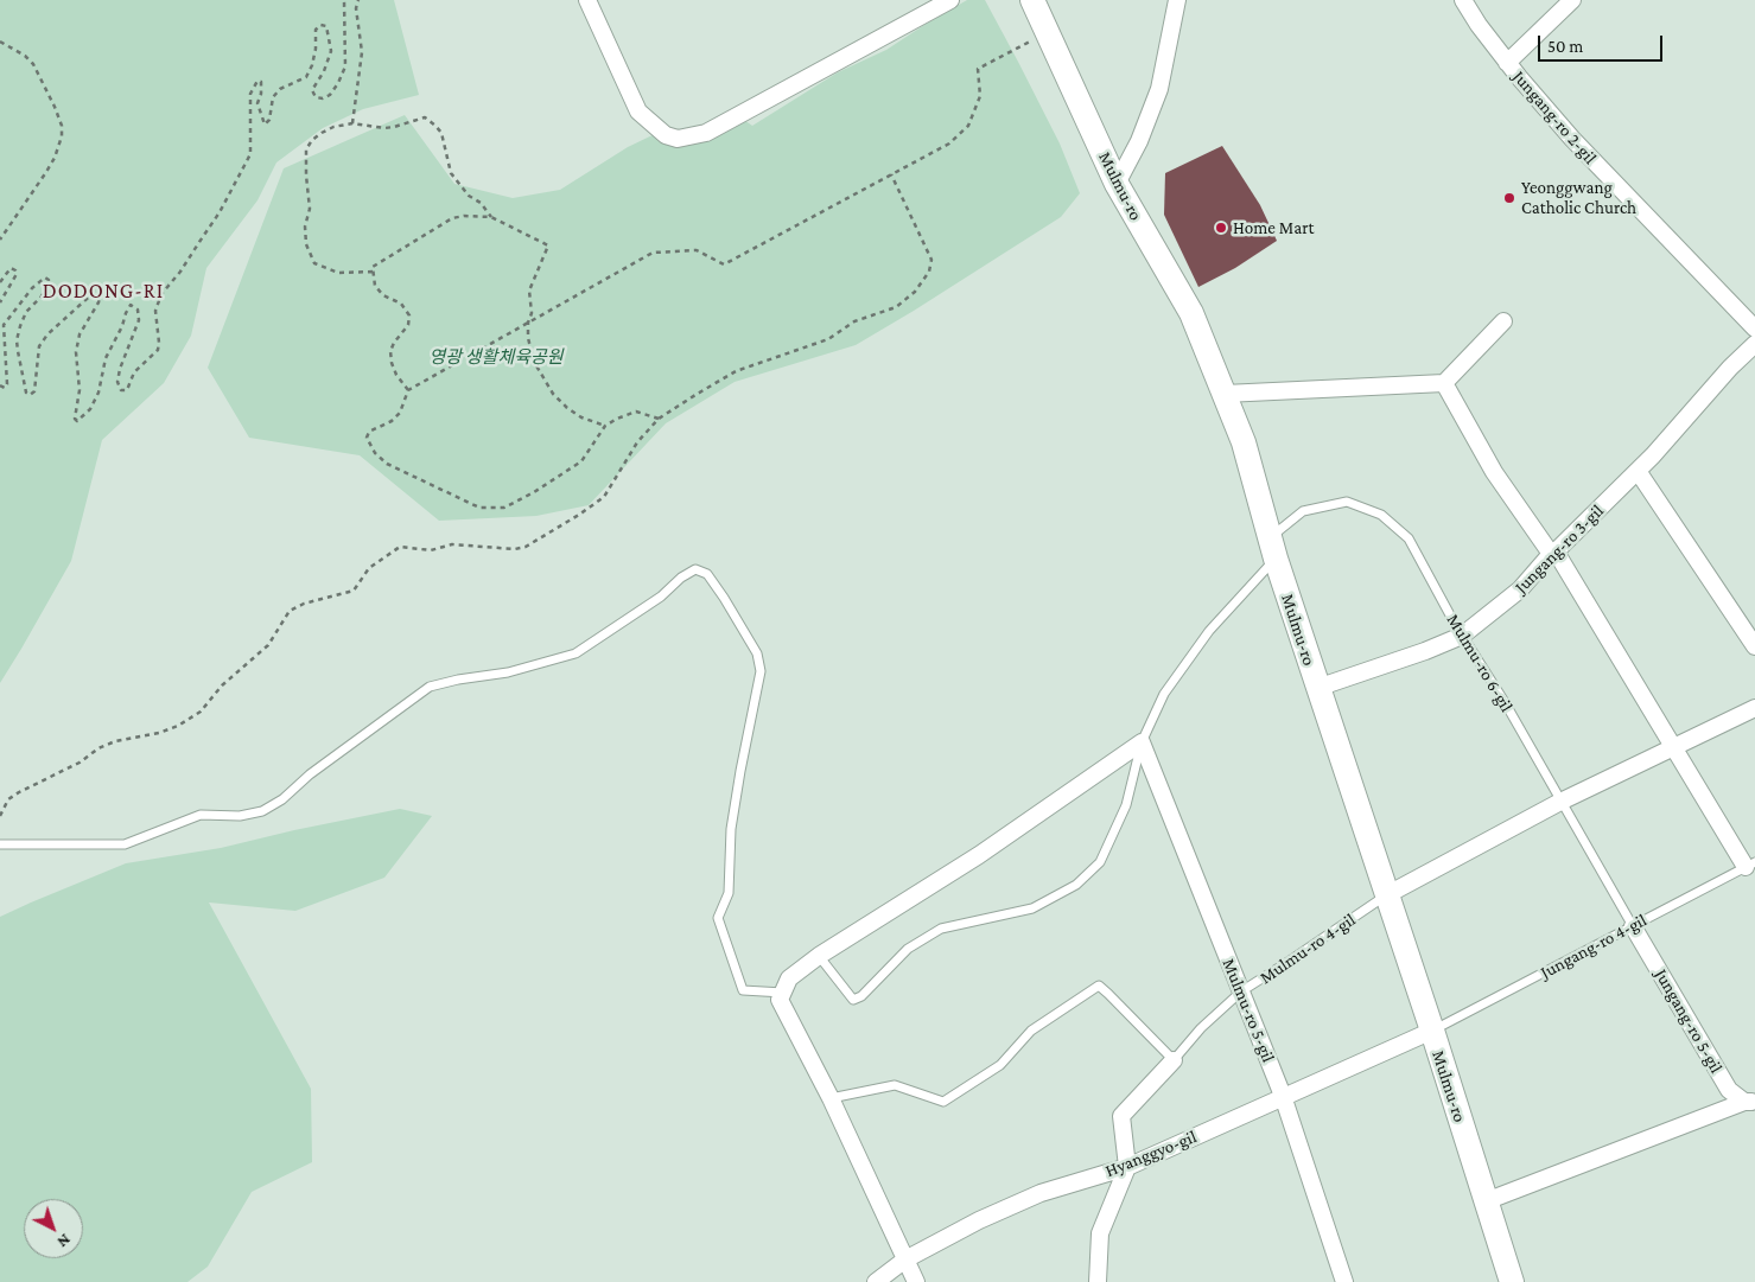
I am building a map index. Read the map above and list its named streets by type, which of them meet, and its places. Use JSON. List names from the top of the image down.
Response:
{
  "streets": {
    "main road": ["Mulmu-ro"],
    "street": [
      "Jungang-ro 2-gil",
      "Jungang-ro 3-gil",
      "Mulmu-ro 5-gil",
      "Jungang-ro 5-gil",
      "Hyanggyo-gil"
    ],
    "lane": ["Mulmu-ro 6-gil", "Jungang-ro 4-gil", "Mulmu-ro 4-gil"]
  },
  "crossings": [
    ["Mulmu-ro", "Jungang-ro 3-gil"],
    ["Mulmu-ro", "Mulmu-ro 6-gil"],
    ["Mulmu-ro", "Jungang-ro 4-gil"],
    ["Mulmu-ro", "Mulmu-ro 4-gil"],
    ["Mulmu-ro", "Hyanggyo-gil"],
    ["Jungang-ro 3-gil", "Mulmu-ro 6-gil"],
    ["Mulmu-ro 6-gil", "Jungang-ro 4-gil"],
    ["Mulmu-ro 6-gil", "Jungang-ro 5-gil"],
    ["Jungang-ro 4-gil", "Jungang-ro 5-gil"],
    ["Jungang-ro 4-gil", "Hyanggyo-gil"],
    ["Mulmu-ro 4-gil", "Mulmu-ro 5-gil"],
    ["Mulmu-ro 5-gil", "Hyanggyo-gil"]
  ],
  "districts": ["DODONG-RI"],
  "parks": ["영광 생활체육공원"],
  "places": ["Yeonggwang Catholic Church", "Home Mart"],
  "scale_bar": "50 m",
  "north": "bottom right"
}
